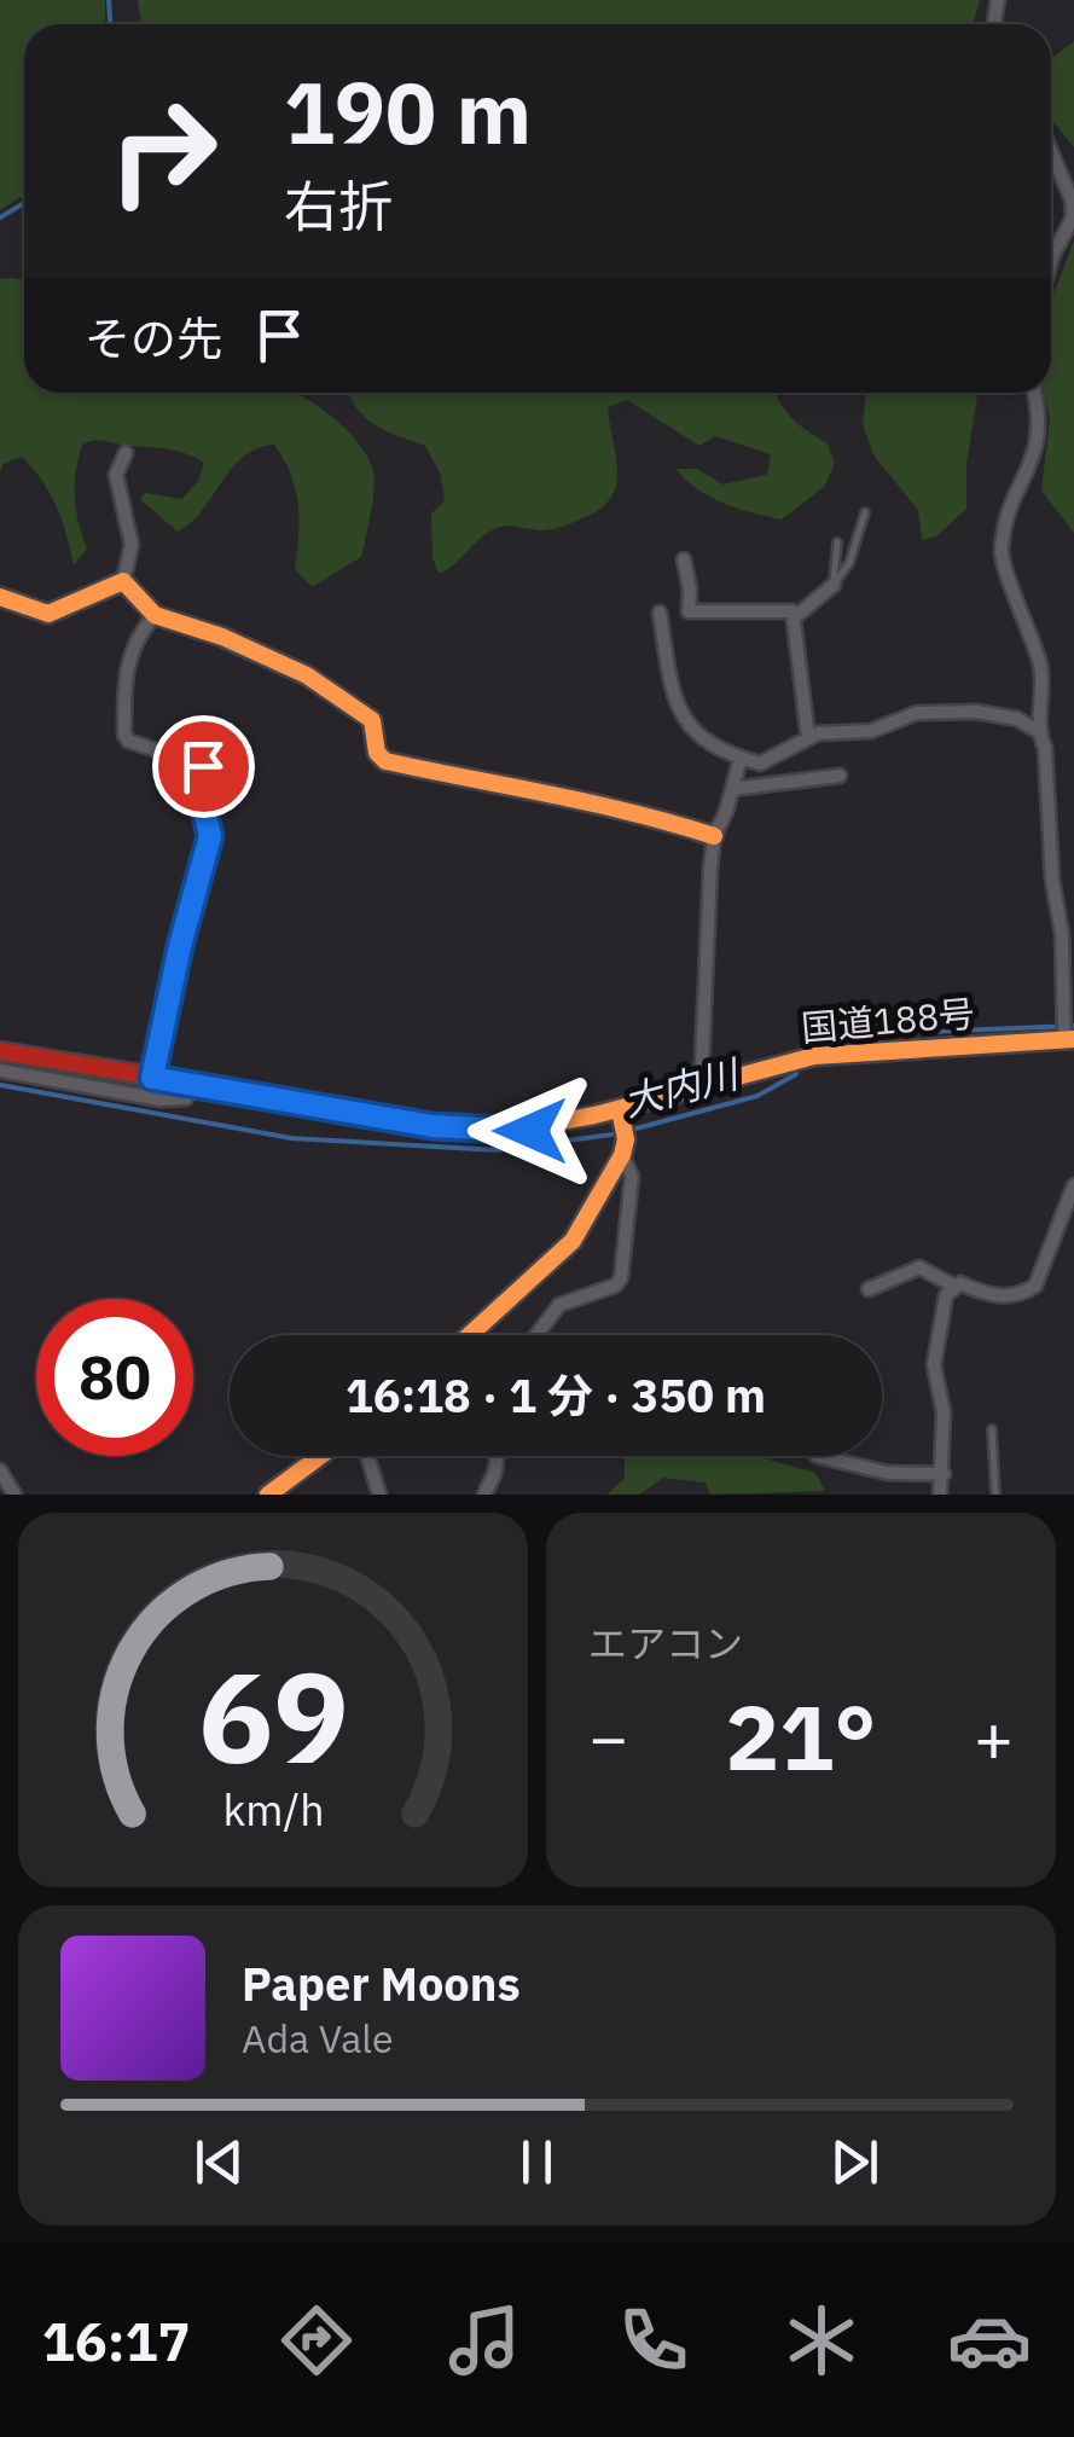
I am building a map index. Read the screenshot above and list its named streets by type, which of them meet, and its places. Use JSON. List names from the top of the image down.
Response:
{
  "streets": {
    "main road": ["国道188号"]
  },
  "water": ["大内川"],
  "page": {
    "turn": ["190 m", "右折"],
    "then": "その先",
    "limit": "80",
    "trip": "16:18 · 1 分 · 350 m",
    "tile": "エアコン",
    "heat": ["−", "21°", "+"],
    "song": ["Paper Moons", "Ada Vale"],
    "tabs": "16:17",
    "gauge": ["69", "km/h"]
  }
}
